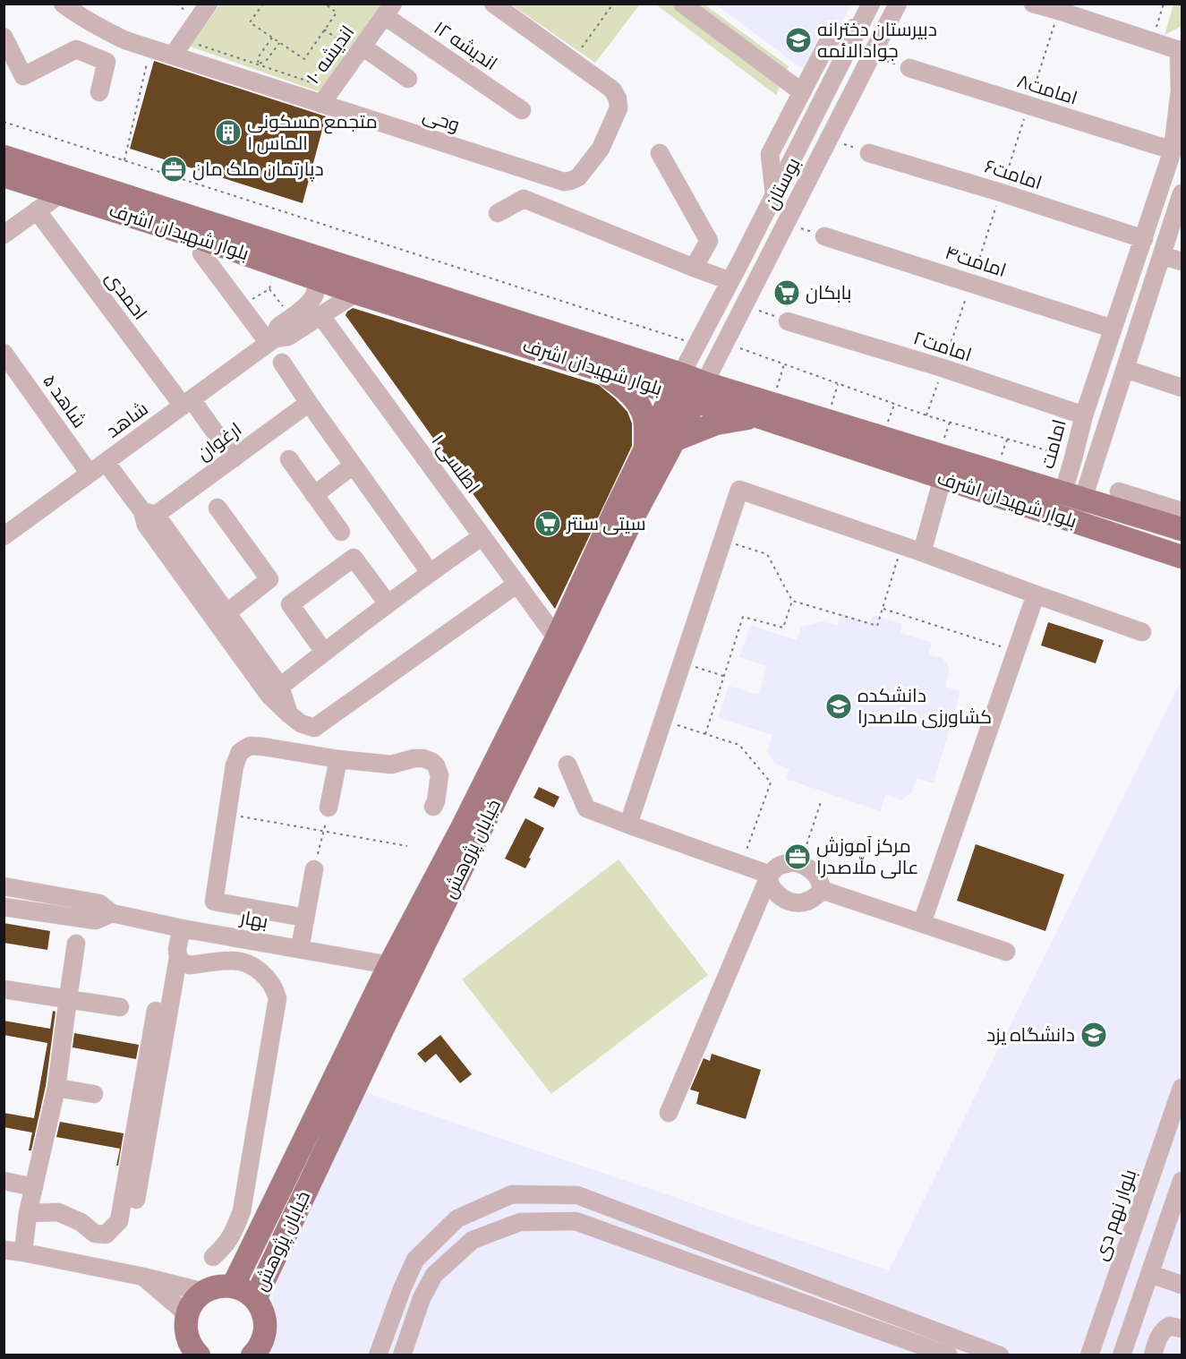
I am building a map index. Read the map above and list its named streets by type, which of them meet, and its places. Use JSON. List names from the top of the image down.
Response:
{
  "streets": {
    "main road": ["بلوار شهیدان اشرف", "خیابان پژوهش"],
    "street": [
      "اندیشه ۱۲",
      "اندیشه ۱۰",
      "امامت۸",
      "وحی",
      "امامت۶",
      "بوستان",
      "امامت۴",
      "احمدی",
      "امامت۲",
      "شاهد ۵",
      "شاهد",
      "ارغوان",
      "امامت",
      "اطلسی ۱",
      "بهار",
      "بلوار نهم دی"
    ]
  },
  "crossings": [
    ["اندیشه ۱۲", "اندیشه ۱۰"],
    ["اندیشه ۱۰", "وحی"],
    ["امامت۸", "امامت"],
    ["امامت۶", "امامت"],
    ["بوستان", "بلوار شهیدان اشرف"],
    ["بوستان", "خیابان پژوهش"],
    ["بلوار شهیدان اشرف", "شاهد"],
    ["بلوار شهیدان اشرف", "امامت"],
    ["بلوار شهیدان اشرف", "خیابان پژوهش"],
    ["امامت۴", "امامت"],
    ["احمدی", "شاهد"],
    ["احمدی", "ارغوان"],
    ["امامت۲", "امامت"],
    ["شاهد ۵", "شاهد"],
    ["شاهد", "اطلسی ۱"],
    ["اطلسی ۱", "خیابان پژوهش"],
    ["خیابان پژوهش", "بهار"]
  ],
  "places": {
    "school or university": ["دبیرستان دخترانه جوادالائمه", "دانشکده کشاورزی ملاصدرا", "دانشگاه یزد"],
    "building": ["متجمع مسکونی الماس ۱"],
    "office": ["دپارتمان ملک مان", "مرکز آموزش عالی ملّاصدرا"],
    "supermarket": ["بابکان", "سیتی سنتر"]
  }
}
